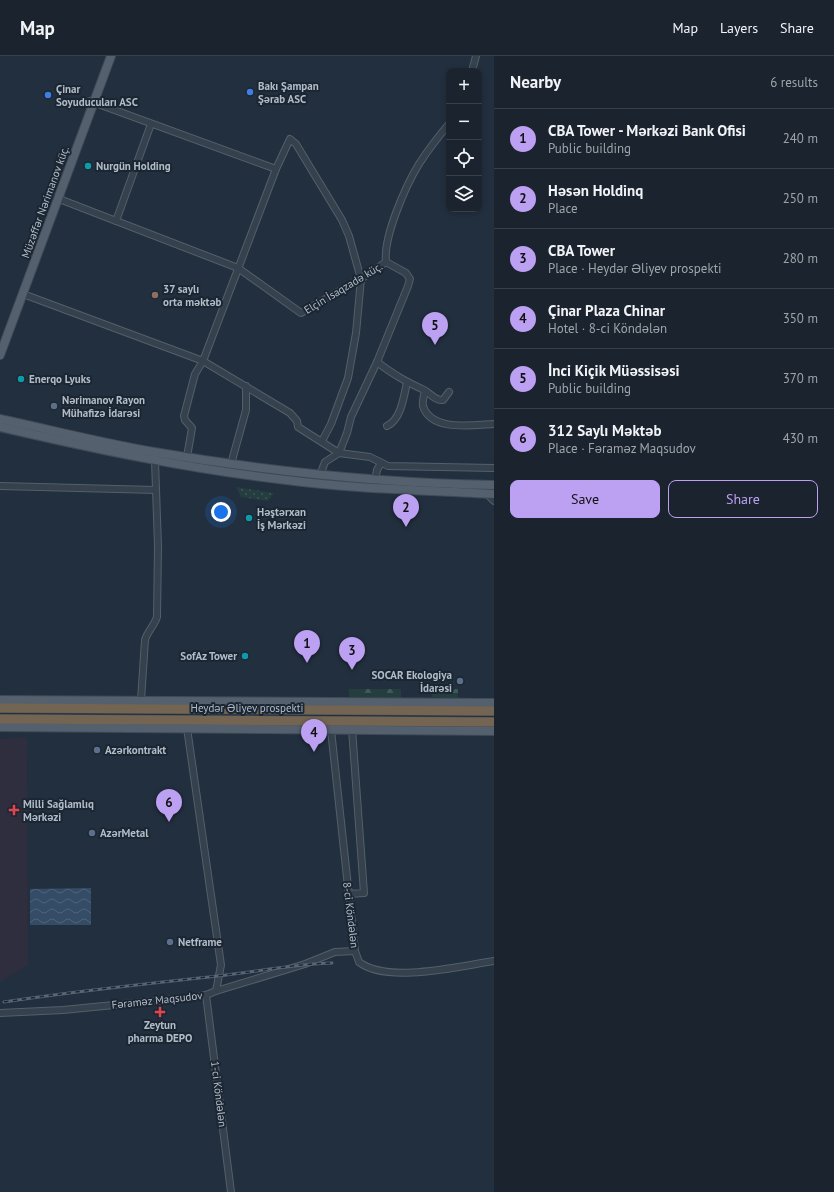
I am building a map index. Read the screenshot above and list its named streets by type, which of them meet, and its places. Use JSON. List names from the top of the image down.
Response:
{
  "streets": {
    "highway": ["Heydər Əliyev prospekti"],
    "main road": ["Müzəffər Nərimanov küç."],
    "street": [
      "Elçin İsaqzadə küç.",
      "8-ci Köndələn",
      "Fəraməz Maqsudov",
      "1-ci Köndələn"
    ]
  },
  "crossings": [
    ["Müzəffər Nərimanov küç.", "Elçin İsaqzadə küç."],
    ["Fəraməz Maqsudov", "1-ci Köndələn"]
  ],
  "places": {
    "other": [
      "Bakı Şampan Şərab ASC",
      "Çinar Soyuducuları ASC",
      "Nurgün Holding",
      "37 saylı orta məktəb",
      "Enerqo Lyuks",
      "Nərimanov Rayon Mühafizə İdarəsi",
      "Həştərxan İş Mərkəzi",
      "SofAz Tower",
      "SOCAR Ekologiya İdarəsi",
      "Azərkontrakt",
      "AzərMetal",
      "Netframe"
    ],
    "health": ["Milli Sağlamlıq Mərkəzi", "Zeytun pharma DEPO"]
  },
  "page": {
    "header": "Map",
    "nav": ["Map", "Layers", "Share"],
    "heading": ["Nearby", "6 results"],
    "map_buttons": ["+", "−"],
    "list": [
      {
        "mark": "1",
        "name": "CBA Tower - Mərkəzi Bank Ofisi",
        "note": "Public building",
        "value": "240 m"
      },
      {
        "mark": "2",
        "name": "Həsən Holdinq",
        "note": "Place",
        "value": "250 m"
      },
      {
        "mark": "3",
        "name": "CBA Tower",
        "note": "Place · Heydər Əliyev prospekti",
        "value": "280 m"
      },
      {
        "mark": "4",
        "name": "Çinar Plaza Chinar",
        "note": "Hotel · 8-ci Köndələn",
        "value": "350 m"
      },
      {
        "mark": "5",
        "name": "İnci Kiçik Müəssisəsi",
        "note": "Public building",
        "value": "370 m"
      },
      {
        "mark": "6",
        "name": "312 Saylı Məktəb",
        "note": "Place · Fəraməz Maqsudov",
        "value": "430 m"
      }
    ],
    "pins": [
      "5",
      "2",
      "1",
      "3",
      "4",
      "6"
    ],
    "buttons": ["Save", "Share"]
  }
}
